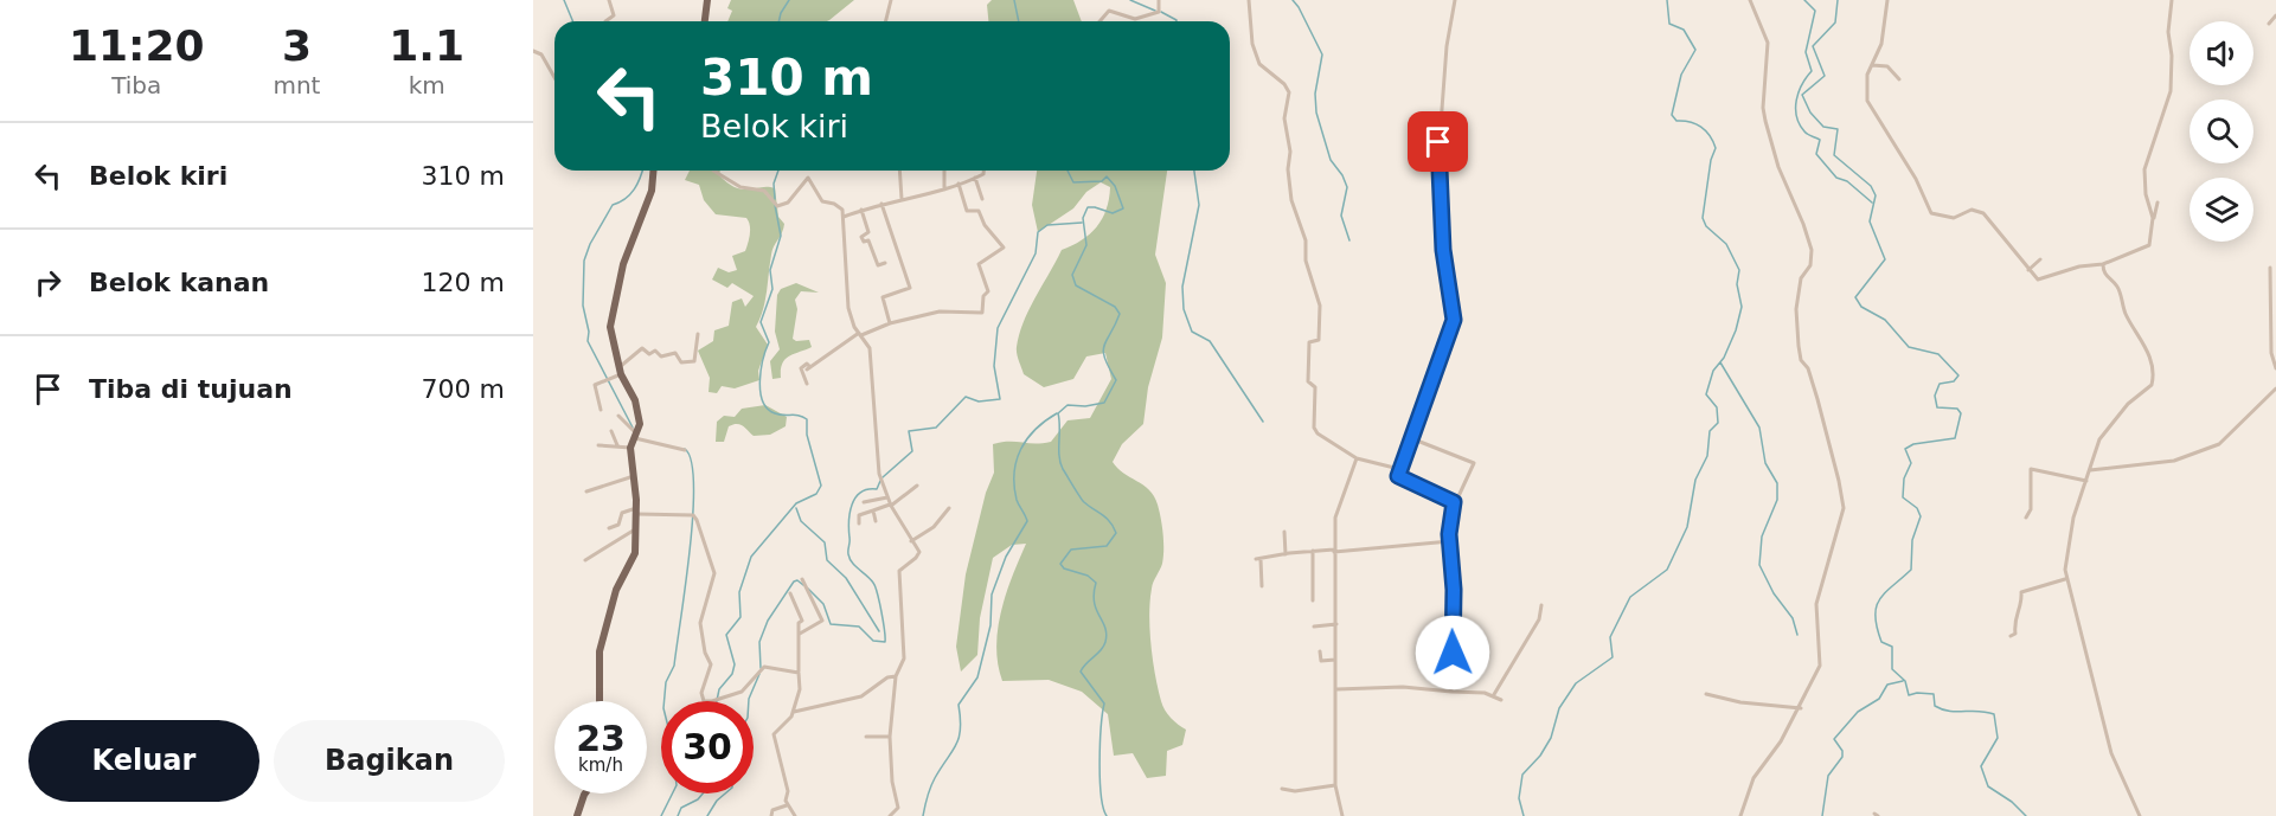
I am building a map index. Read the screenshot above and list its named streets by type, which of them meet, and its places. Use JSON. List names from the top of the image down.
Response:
{
  "page": {
    "eta": [
      "11:20",
      "Tiba",
      "3",
      "mnt",
      "1.1",
      "km"
    ],
    "turn": ["310 m", "Belok kiri"],
    "list": [
      {
        "name": "Belok kiri",
        "value": "310 m"
      },
      {
        "name": "Belok kanan",
        "value": "120 m"
      },
      {
        "name": "Tiba di tujuan",
        "value": "700 m"
      }
    ],
    "speed": "23 km/h",
    "limit": "30",
    "buttons": ["Keluar", "Bagikan"]
  }
}
